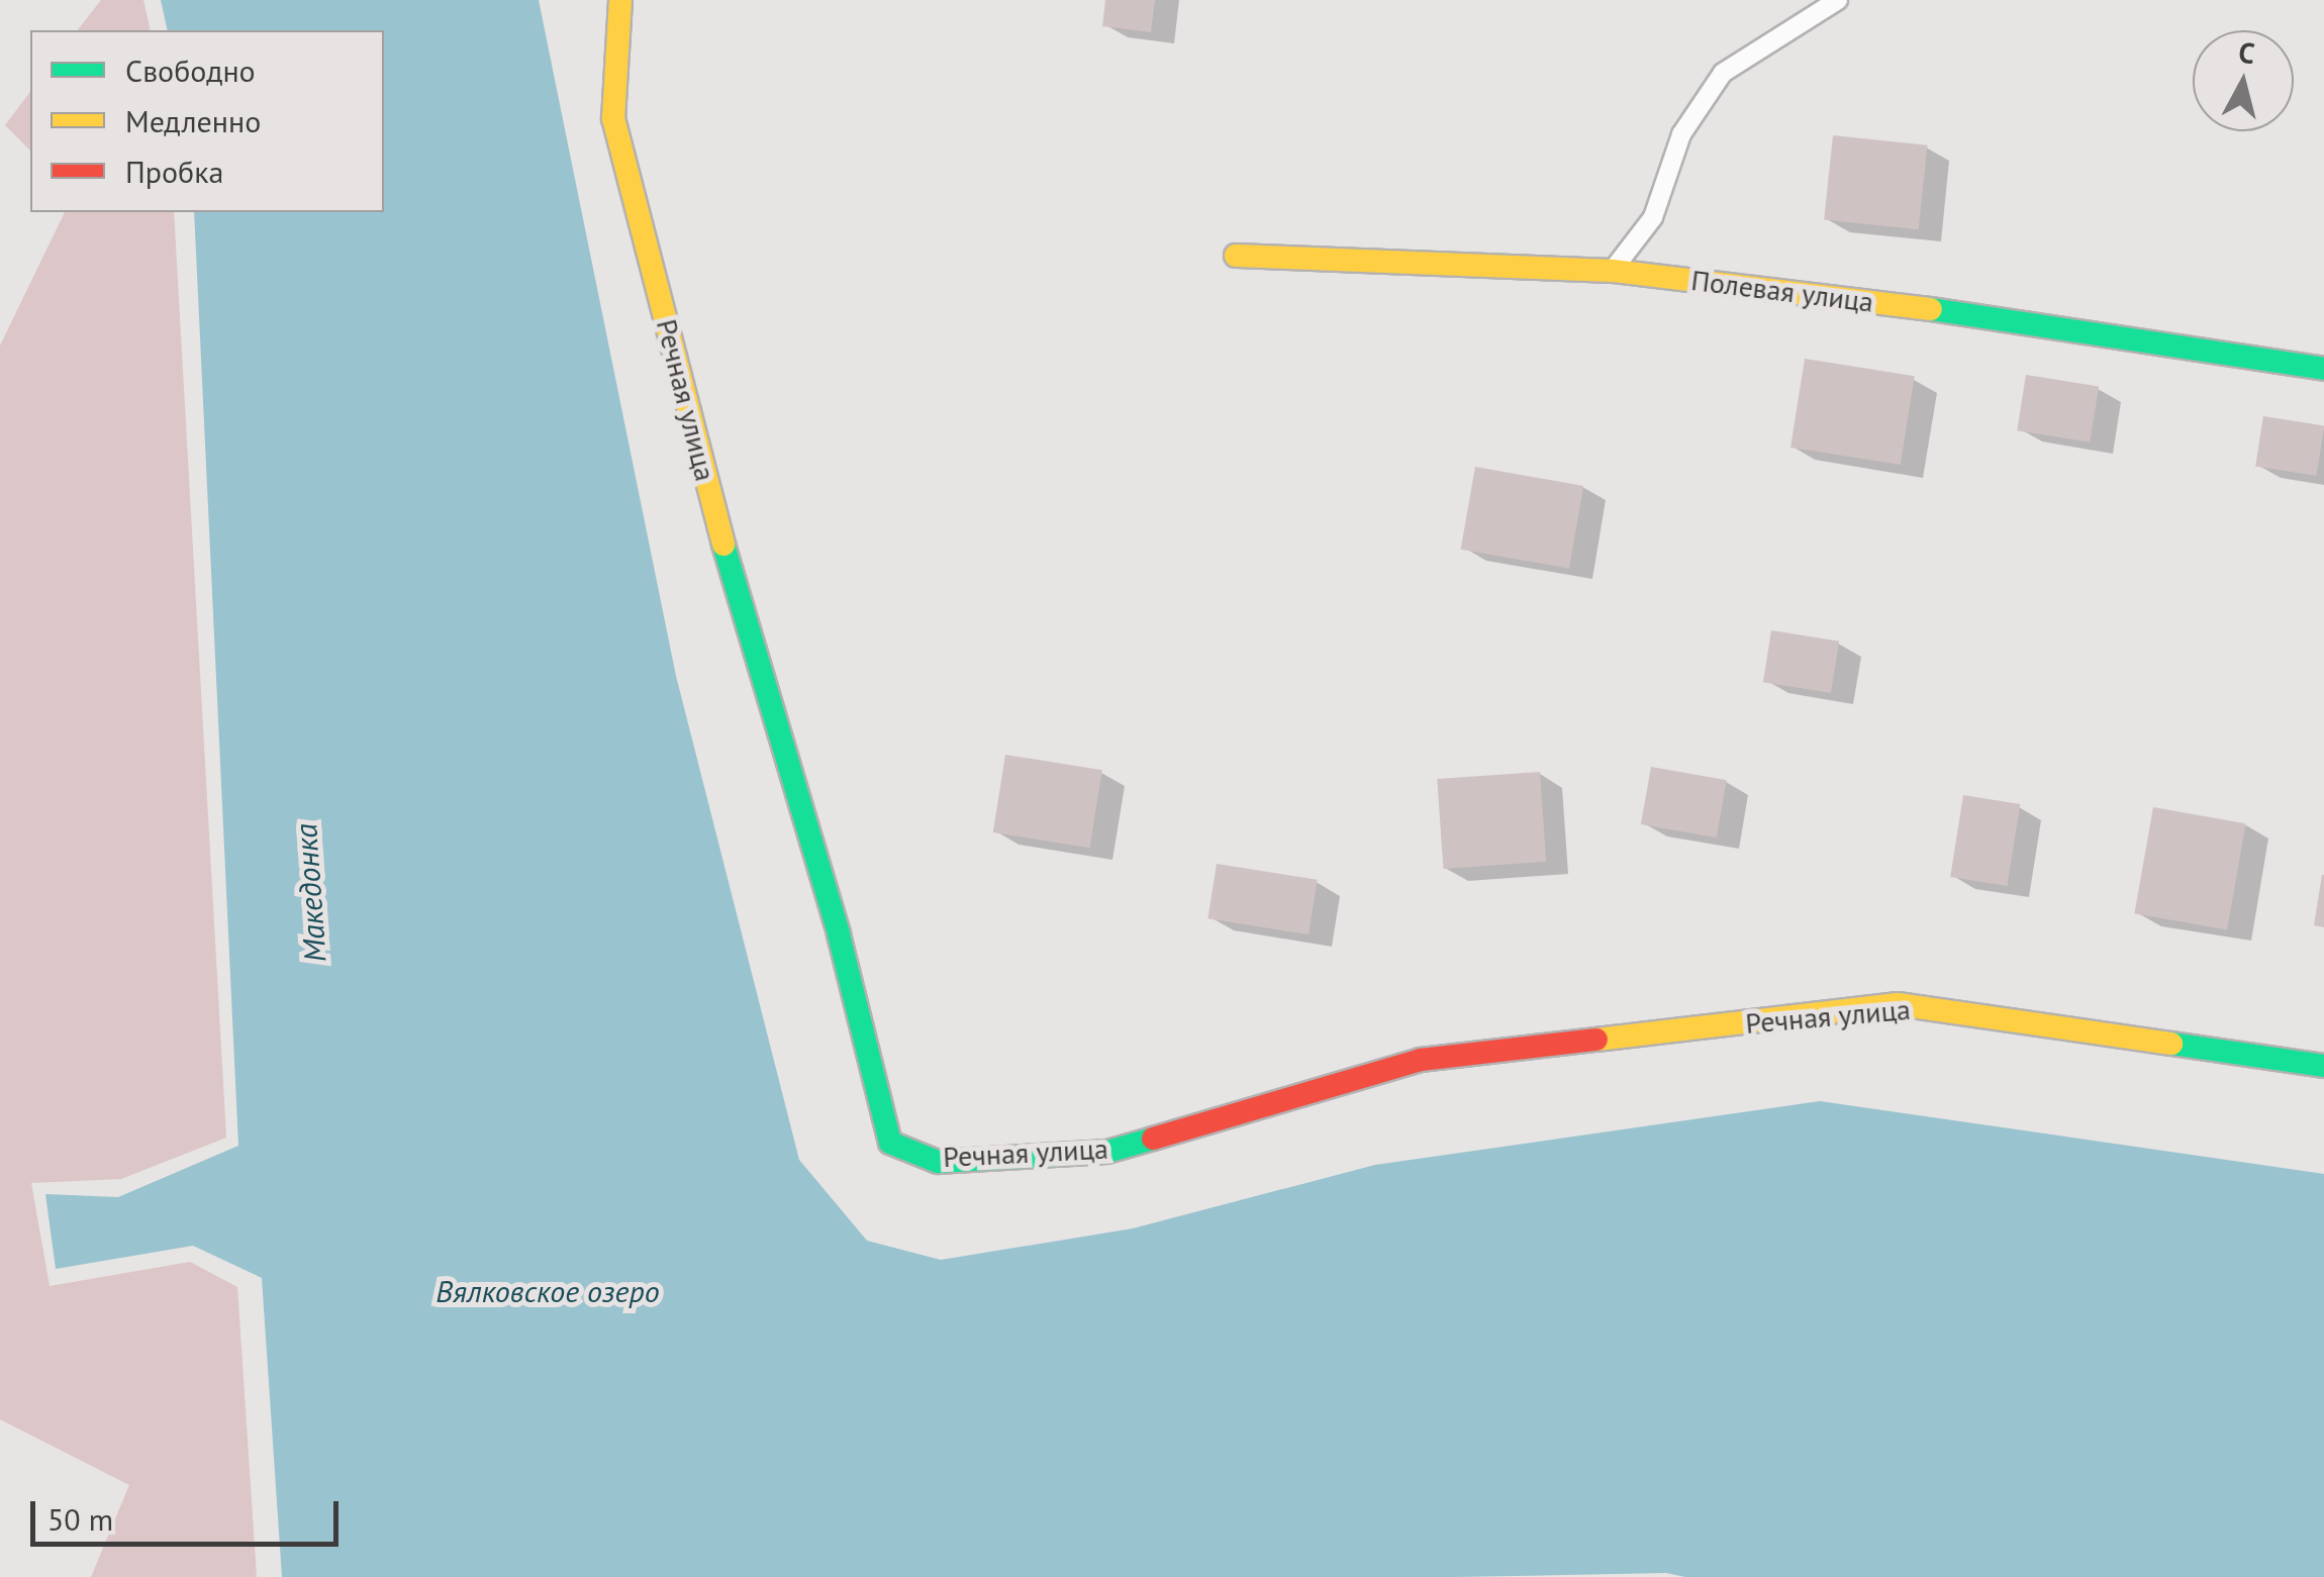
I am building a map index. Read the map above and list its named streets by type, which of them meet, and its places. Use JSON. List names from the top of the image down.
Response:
{
  "streets": {
    "street": ["Полевая улица", "Речная улица"]
  },
  "water": ["Македонка", "Вялковское озеро"],
  "legend": ["Свободно", "Медленно", "Пробка"],
  "scale_bar": "50 m",
  "north": "top"
}
